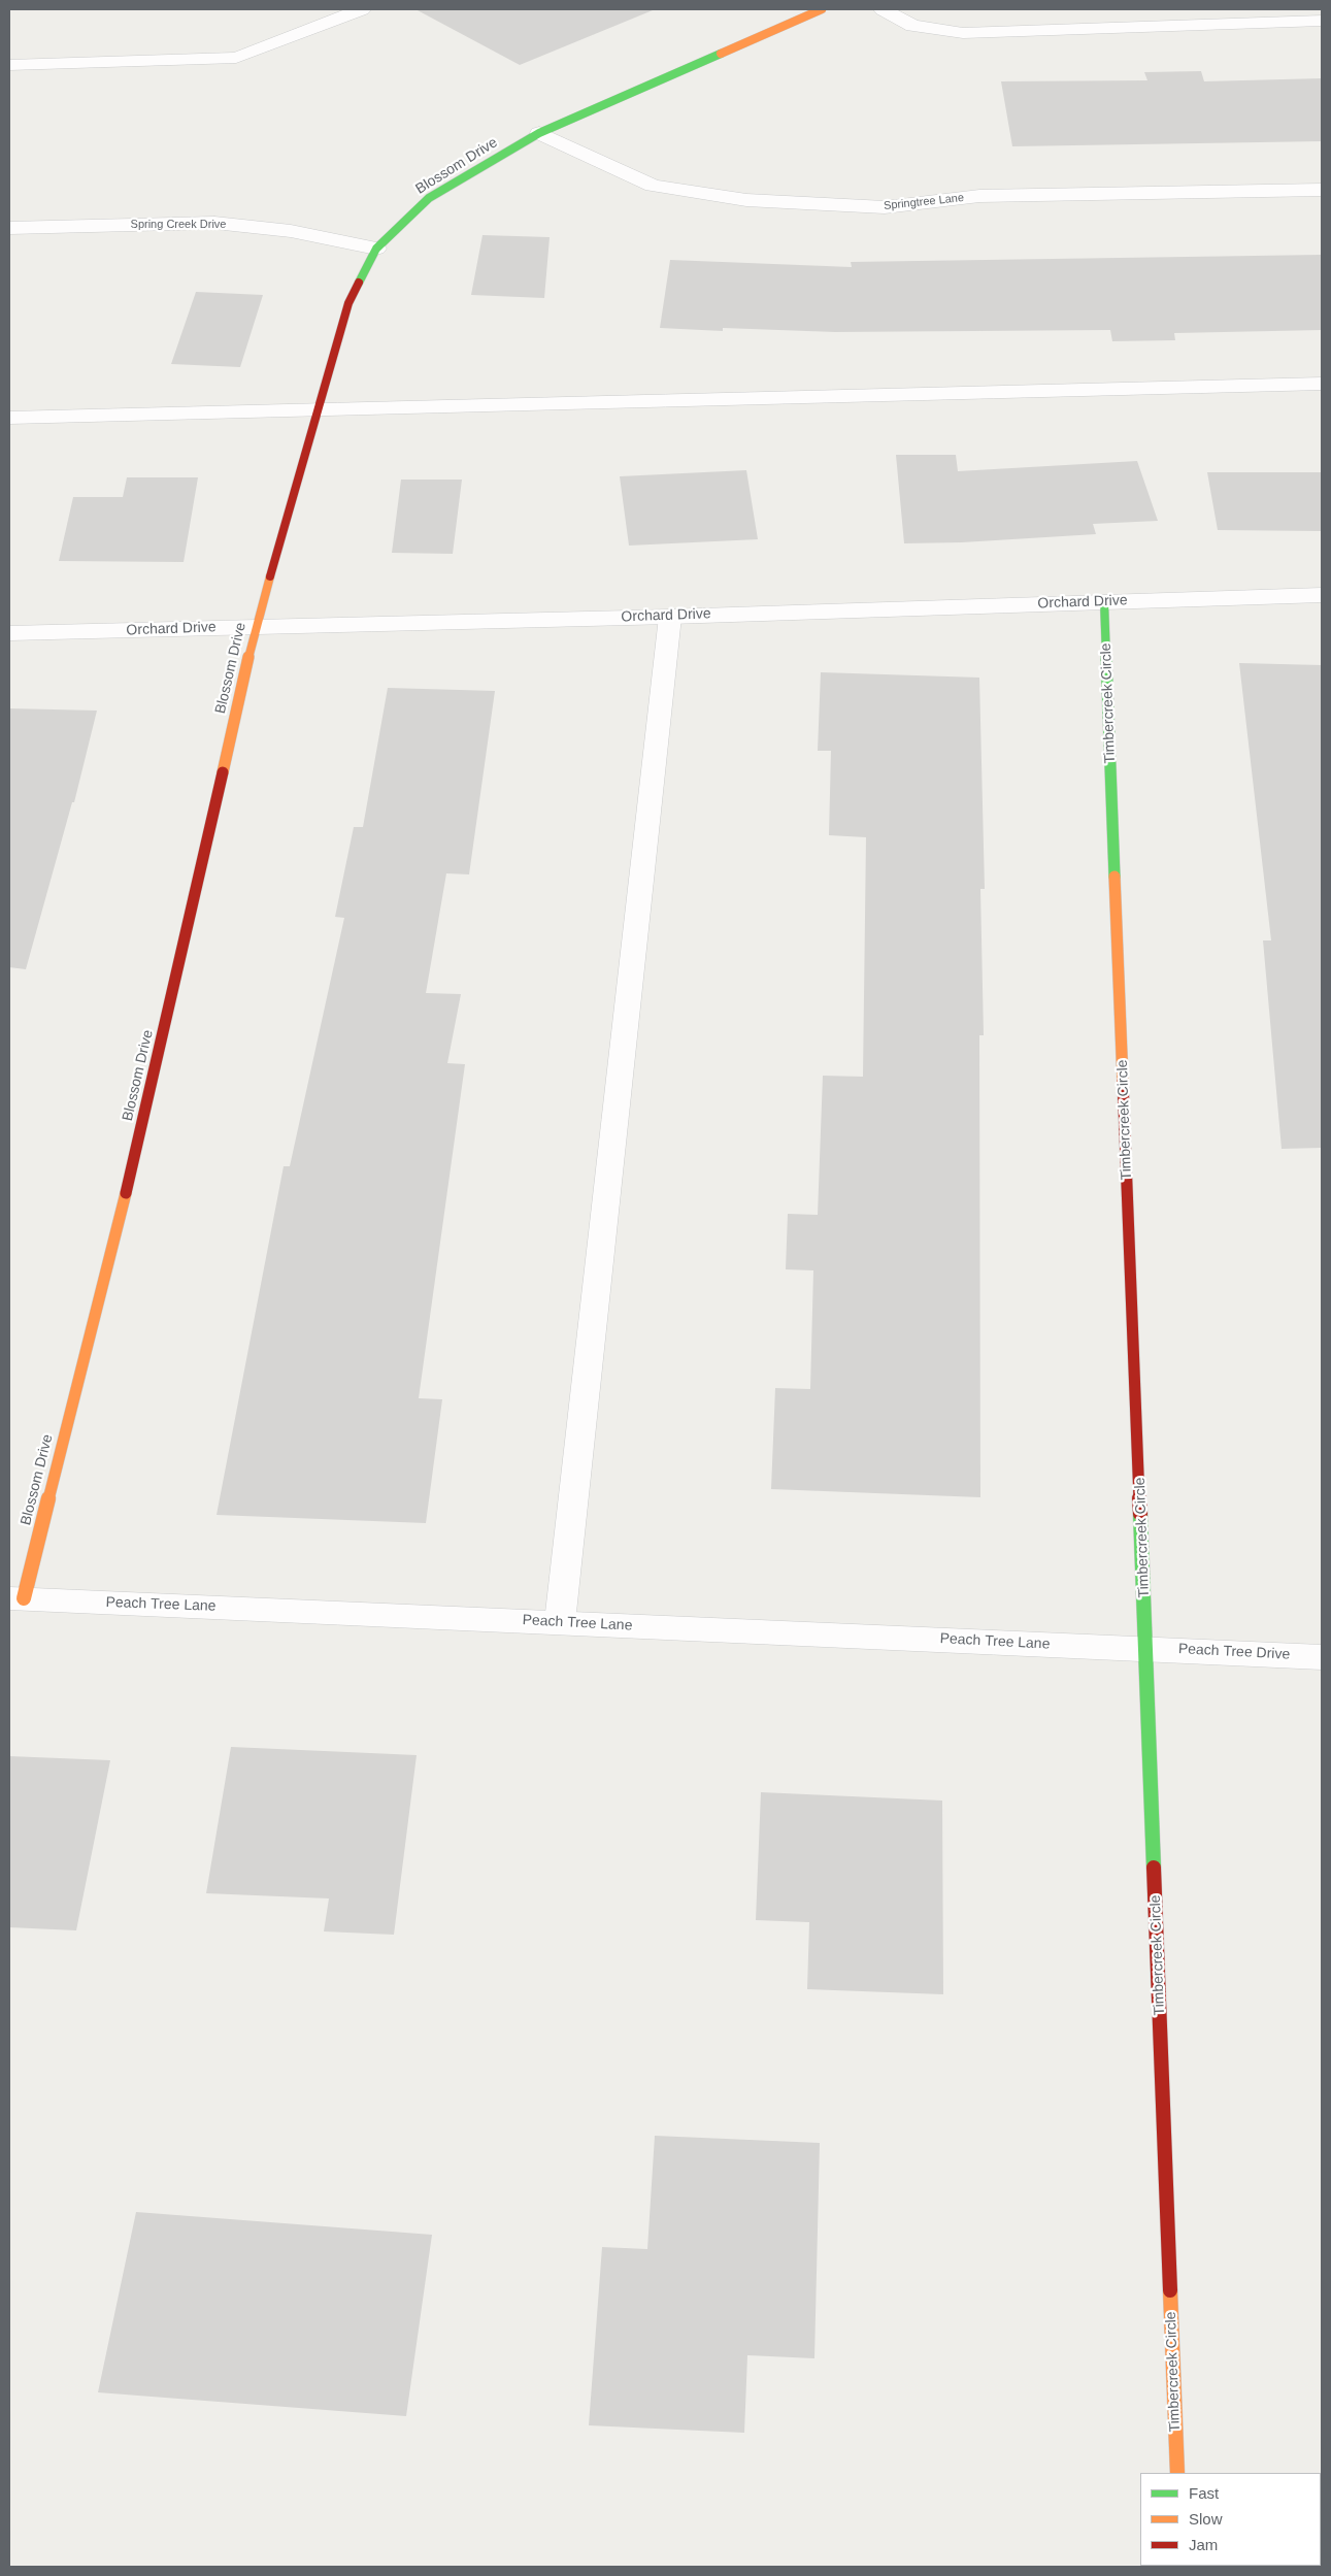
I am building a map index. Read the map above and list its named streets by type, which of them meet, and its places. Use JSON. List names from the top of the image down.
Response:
{
  "streets": {
    "street": [
      "Blossom Drive",
      "Springtree Lane",
      "Spring Creek Drive",
      "Orchard Drive",
      "Timbercreek Circle",
      "Peach Tree Lane",
      "Peach Tree Drive"
    ]
  },
  "crossings": [
    ["Blossom Drive", "Springtree Lane"],
    ["Blossom Drive", "Spring Creek Drive"],
    ["Blossom Drive", "Orchard Drive"],
    ["Blossom Drive", "Peach Tree Lane"],
    ["Orchard Drive", "Timbercreek Circle"],
    ["Timbercreek Circle", "Peach Tree Lane"],
    ["Timbercreek Circle", "Peach Tree Drive"],
    ["Peach Tree Lane", "Peach Tree Drive"]
  ],
  "legend": ["Fast", "Slow", "Jam"]
}
